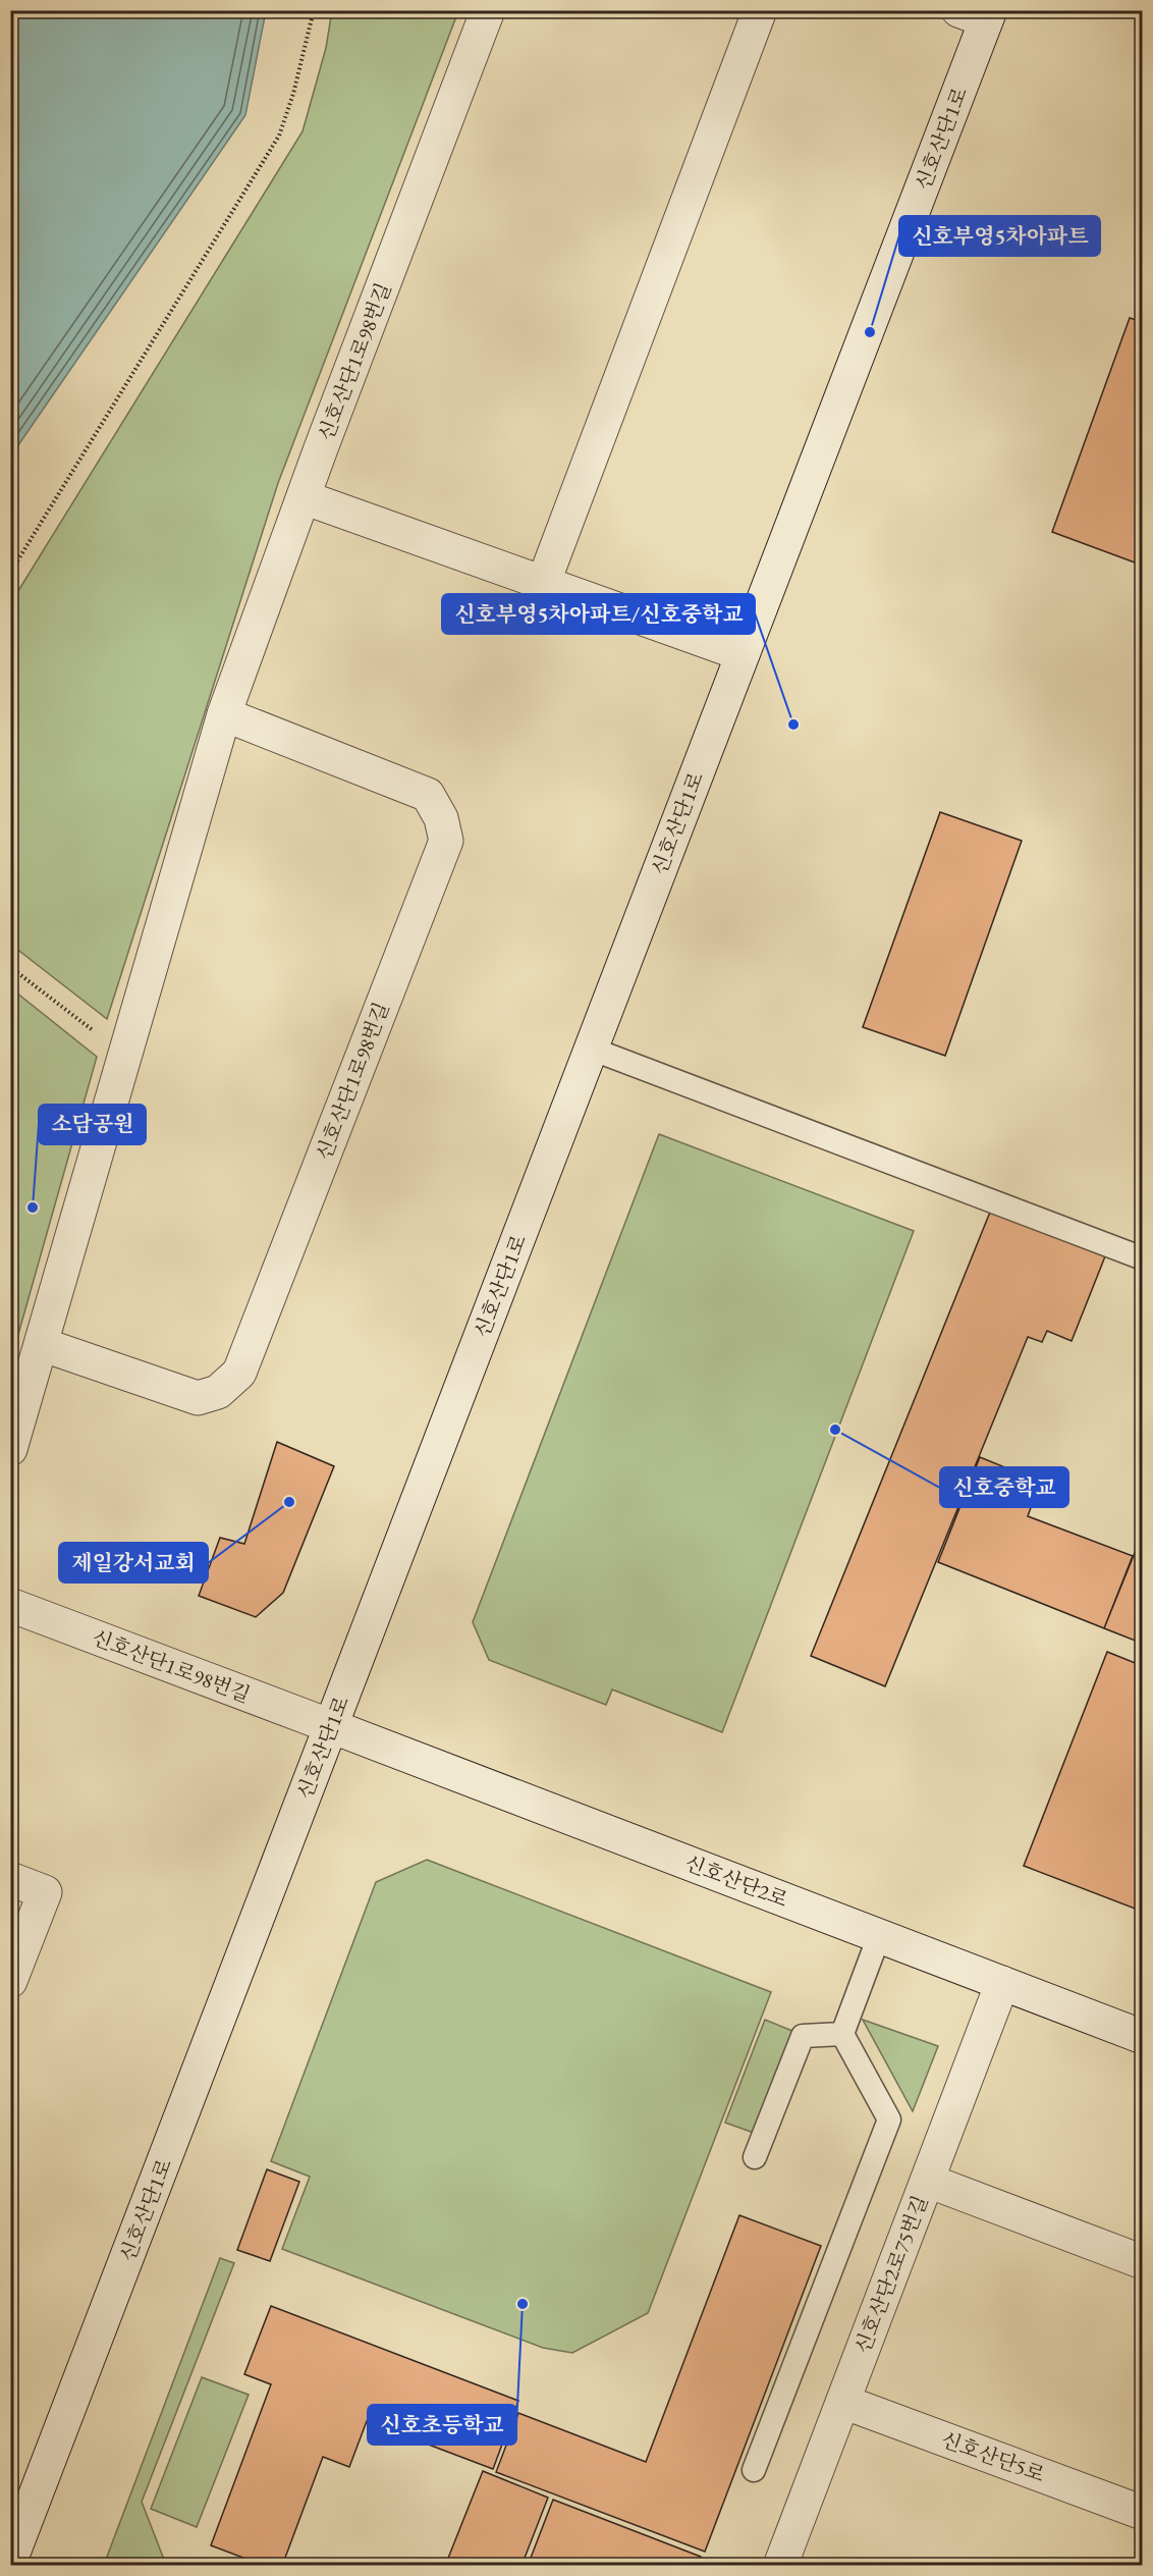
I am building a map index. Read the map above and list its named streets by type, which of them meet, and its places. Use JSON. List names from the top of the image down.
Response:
{
  "streets": {
    "street": [
      "신호산단1로",
      "신호산단1로98번길",
      "신호산단2로",
      "신호산단2로75번길",
      "신호산단5로"
    ]
  },
  "crossings": [
    ["신호산단1로", "신호산단1로98번길"],
    ["신호산단1로", "신호산단2로"],
    ["신호산단1로98번길", "신호산단2로"],
    ["신호산단2로", "신호산단2로75번길"],
    ["신호산단2로75번길", "신호산단5로"]
  ],
  "places": [
    "신호부영5차아파트",
    "신호부영5차아파트/신호중학교",
    "소담공원",
    "신호중학교",
    "제일강서교회",
    "신호초등학교"
  ]
}
